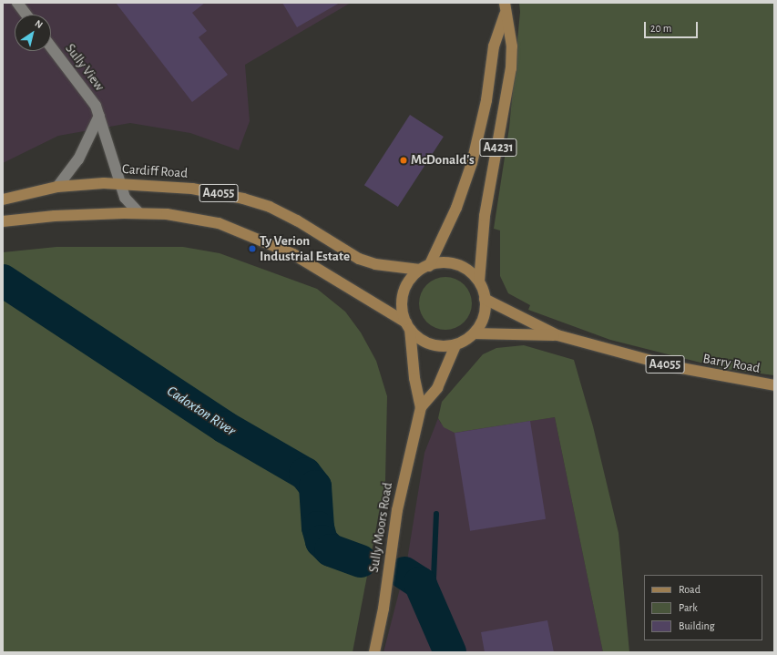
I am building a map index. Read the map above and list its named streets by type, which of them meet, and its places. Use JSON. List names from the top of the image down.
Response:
{
  "streets": {
    "main road": [
      "A4231",
      "Cardiff Road",
      "A4055",
      "Barry Road",
      "Sully Moors Road"
    ],
    "street": ["Sully View"]
  },
  "crossings": [
    ["Sully View", "Cardiff Road"],
    ["Sully View", "A4055"],
    ["A4231", "Cardiff Road"],
    ["A4231", "A4055"],
    ["A4231", "Barry Road"],
    ["A4231", "Sully Moors Road"],
    ["Cardiff Road", "A4055"],
    ["Cardiff Road", "Barry Road"],
    ["Cardiff Road", "Sully Moors Road"],
    ["A4055", "Barry Road"],
    ["A4055", "Sully Moors Road"],
    ["Barry Road", "Sully Moors Road"]
  ],
  "water": ["Cadoxton River"],
  "places": ["McDonald's", "Ty Verion Industrial Estate"],
  "legend": ["Road", "Park", "Building"],
  "scale_bar": "20 m",
  "north": "top right"
}
